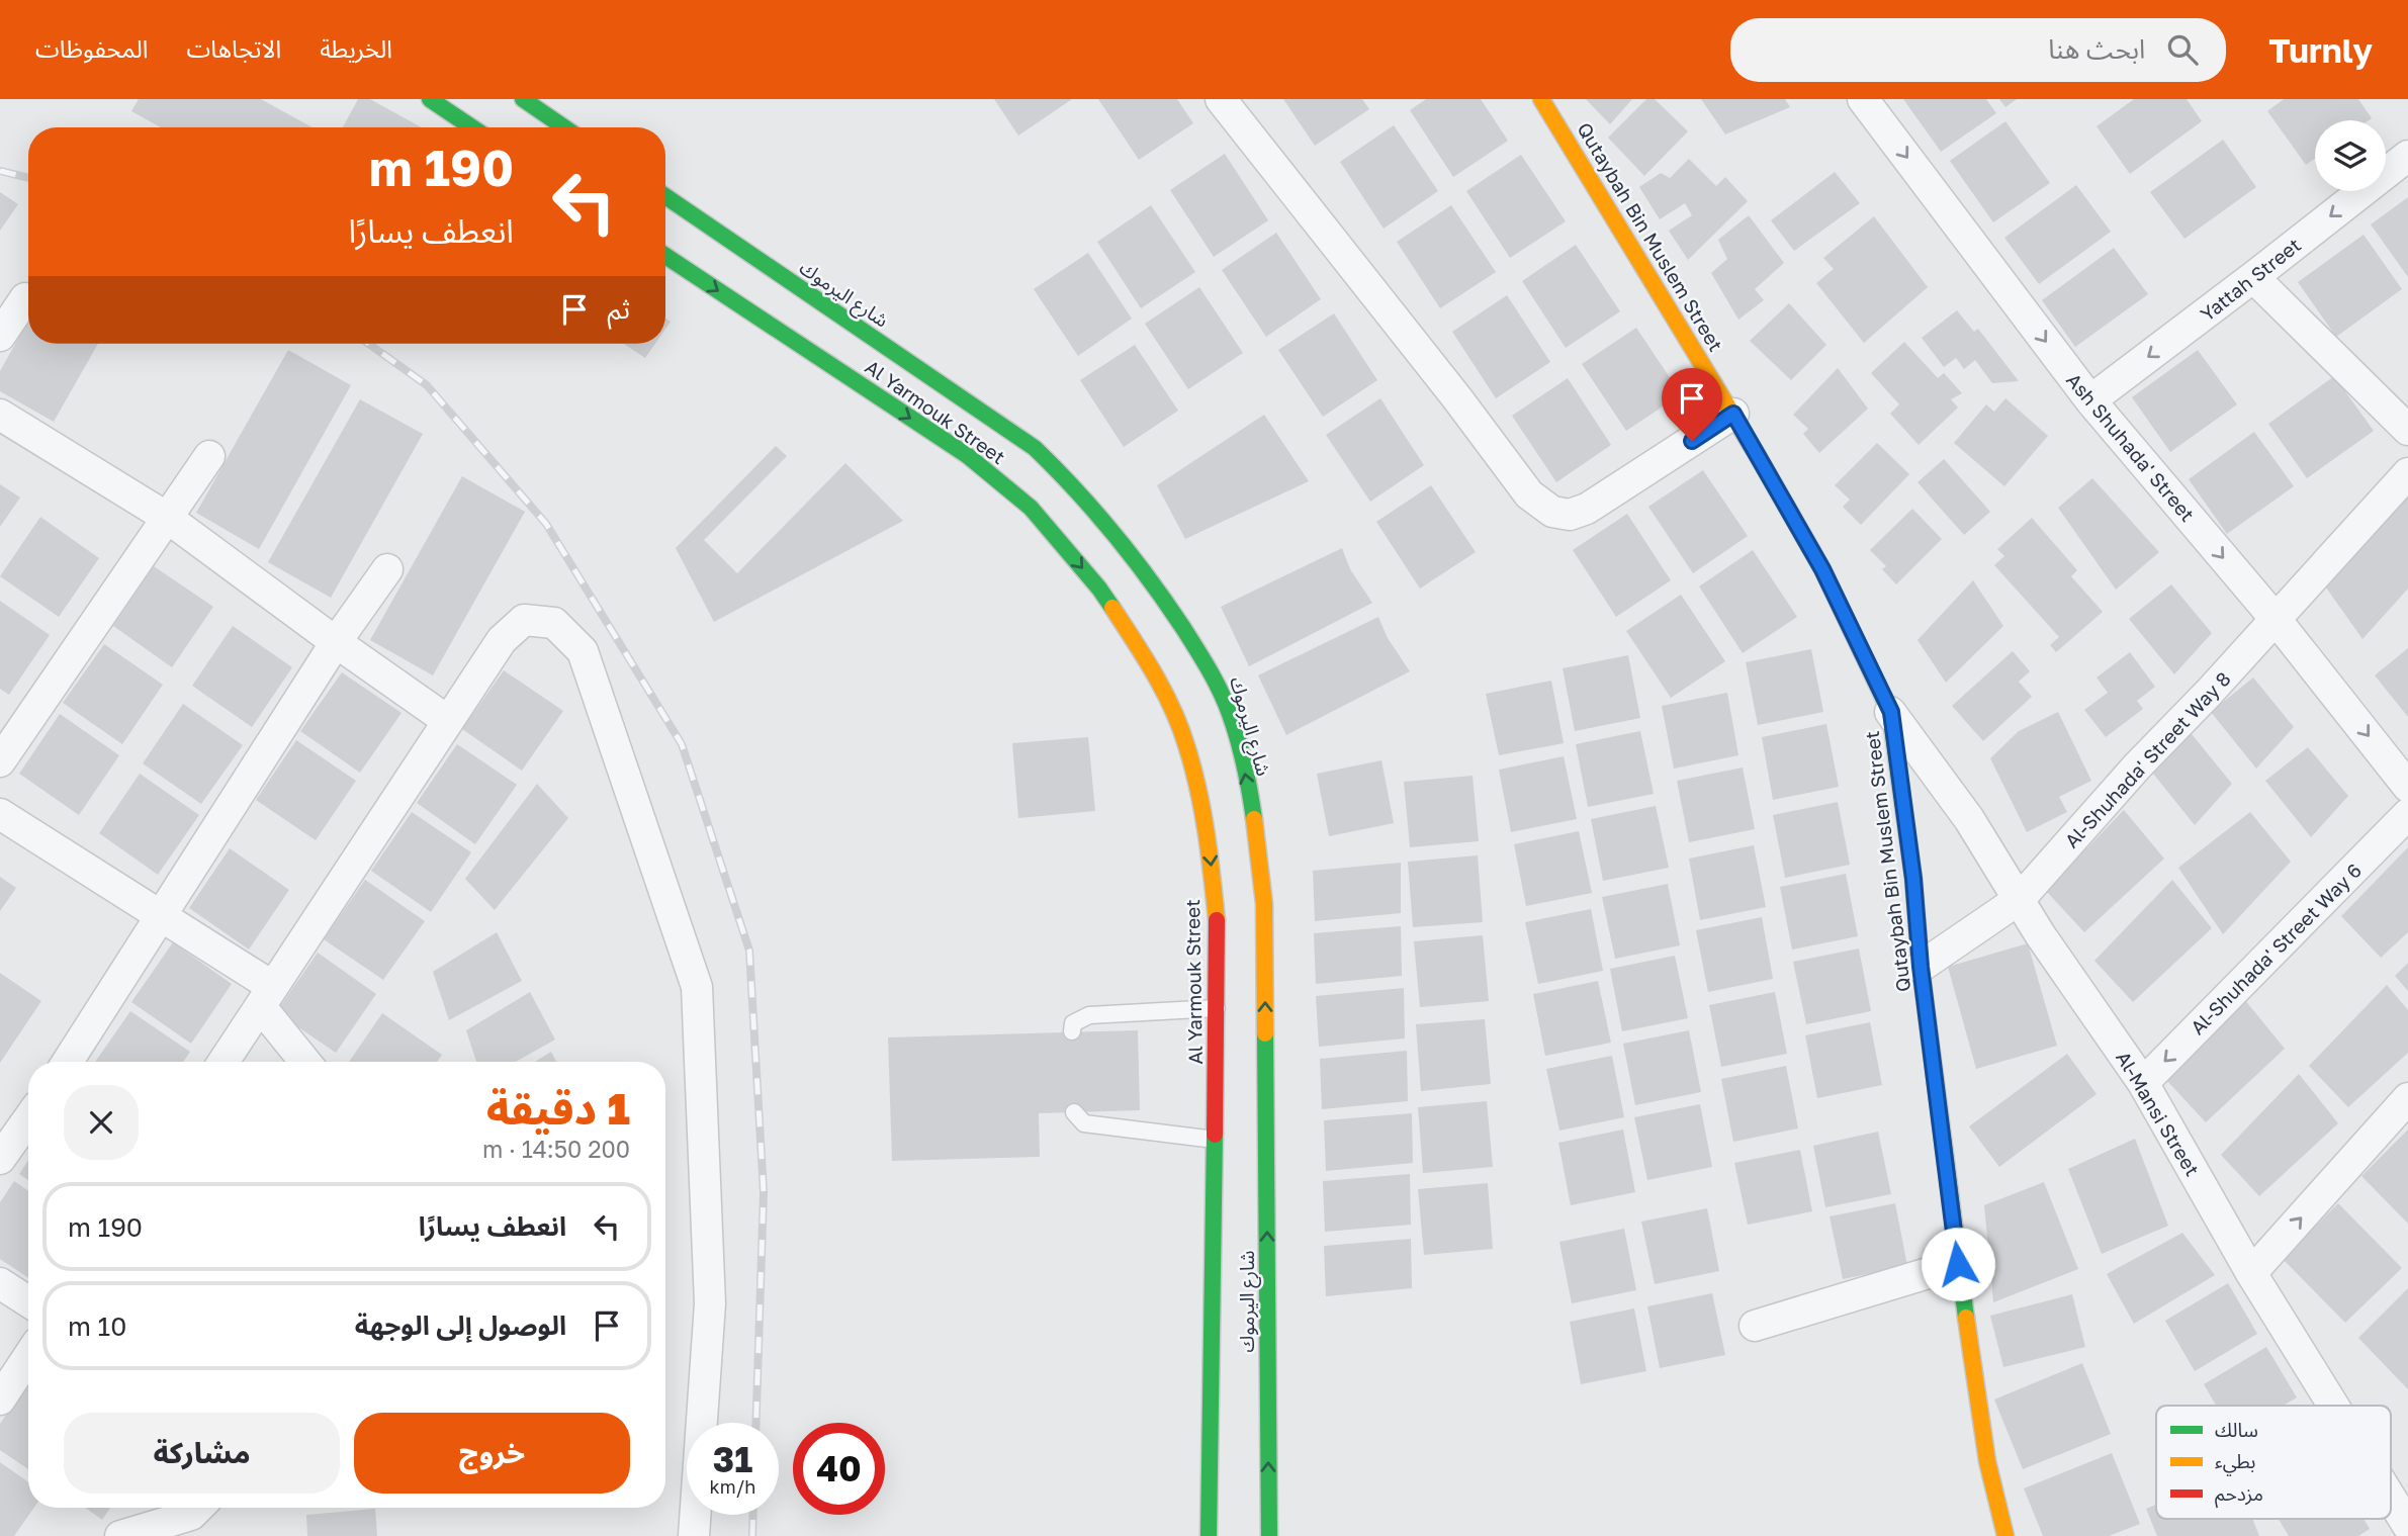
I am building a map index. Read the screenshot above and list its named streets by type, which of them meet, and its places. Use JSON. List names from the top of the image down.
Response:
{
  "streets": {
    "main road": ["Qutaybah Bin Muslem Street", "شارع اليرموك", "Al Yarmouk Street"],
    "street": [
      "Yattah Street",
      "Ash Shuhada' Street",
      "Al-Shuhada' Street Way 8",
      "Al-Shuhada' Street Way 6",
      "Al-Mansi Street"
    ]
  },
  "crossings": [
    ["Qutaybah Bin Muslem Street", "Al-Shuhada' Street Way 8"],
    ["Qutaybah Bin Muslem Street", "Al-Mansi Street"],
    ["Yattah Street", "Ash Shuhada' Street"],
    ["Ash Shuhada' Street", "Al-Shuhada' Street Way 8"],
    ["Al-Shuhada' Street Way 8", "Al-Mansi Street"],
    ["Al-Shuhada' Street Way 6", "Al-Mansi Street"]
  ],
  "one_way": [
    "Yattah Street",
    "شارع اليرموك",
    "Al Yarmouk Street",
    "Ash Shuhada' Street"
  ],
  "legend": ["سالك", "بطيء", "مزدحم"],
  "page": {
    "header": "Turnly",
    "search": "ابحث هنا",
    "nav": ["الخريطة", "الاتجاهات", "المحفوظات"],
    "turn": ["190 m", "انعطف يسارًا"],
    "then": "ثم",
    "heading": ["1 دقيقة", "200 m · 14:50"],
    "list": [
      {
        "name": "انعطف يسارًا",
        "value": "190 m"
      },
      {
        "name": "الوصول إلى الوجهة",
        "value": "10 m"
      }
    ],
    "buttons": ["خروج", "مشاركة"],
    "speed": "31 km/h",
    "limit": "40"
  }
}
